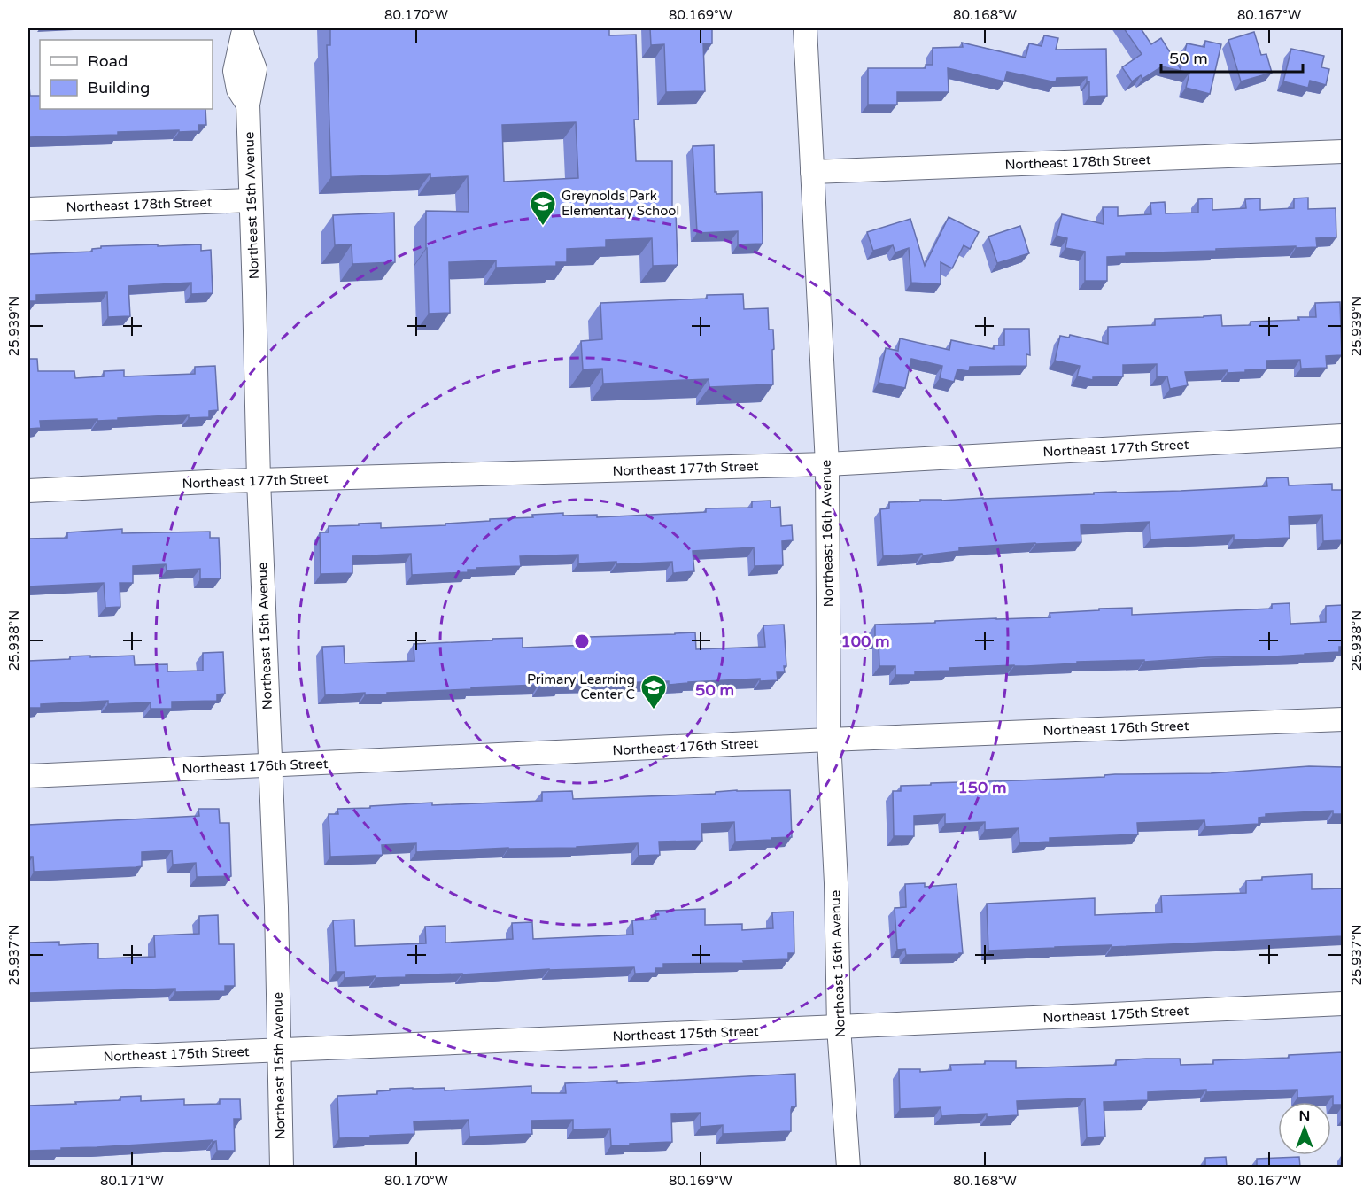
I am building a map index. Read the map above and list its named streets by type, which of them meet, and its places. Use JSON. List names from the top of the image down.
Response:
{
  "streets": {
    "street": [
      "Northeast 178th Street",
      "Northeast 15th Avenue",
      "Northeast 177th Street",
      "Northeast 16th Avenue",
      "Northeast 176th Street",
      "Northeast 175th Street"
    ]
  },
  "crossings": [
    ["Northeast 178th Street", "Northeast 15th Avenue"],
    ["Northeast 178th Street", "Northeast 16th Avenue"],
    ["Northeast 15th Avenue", "Northeast 177th Street"],
    ["Northeast 15th Avenue", "Northeast 176th Street"],
    ["Northeast 15th Avenue", "Northeast 175th Street"],
    ["Northeast 177th Street", "Northeast 16th Avenue"],
    ["Northeast 16th Avenue", "Northeast 176th Street"],
    ["Northeast 16th Avenue", "Northeast 175th Street"]
  ],
  "places": {
    "school or university": ["Greynolds Park Elementary School", "Primary Learning Center C"]
  },
  "legend": ["Road", "Building"],
  "scale_bar": "50 m",
  "north": "top",
  "coordinates": [
    "80.170°W",
    "80.169°W",
    "80.168°W",
    "80.167°W",
    "25.939°N",
    "25.938°N",
    "25.937°N",
    "80.171°W"
  ],
  "rings": ["100 m", "50 m", "150 m"]
}
